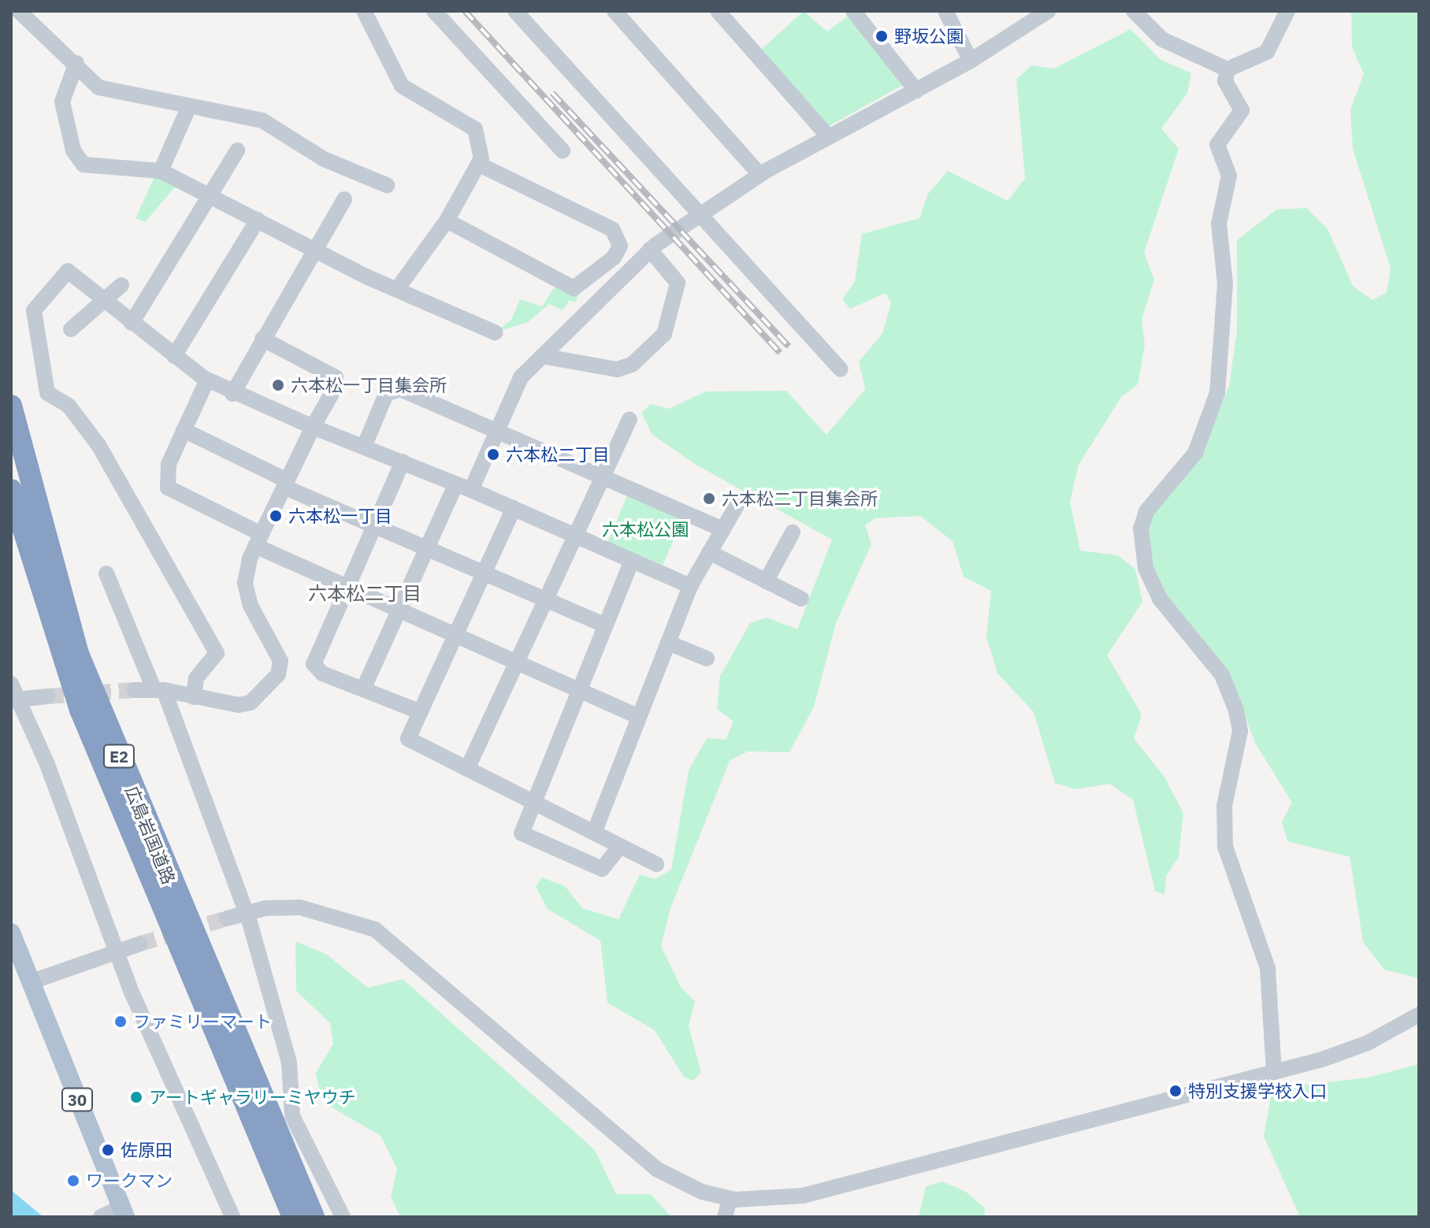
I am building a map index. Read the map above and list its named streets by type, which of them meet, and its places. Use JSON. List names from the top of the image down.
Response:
{
  "streets": {
    "highway": ["E2", "広島岩国道路"],
    "main road": ["30"]
  },
  "districts": ["六本松二丁目"],
  "parks": ["六本松公園"],
  "places": [
    "野坂公園",
    "六本松一丁目集会所",
    "六本松二丁目",
    "六本松二丁目集会所",
    "六本松一丁目",
    "ファミリーマート",
    "特別支援学校入口",
    "アートギャラリーミヤウチ",
    "佐原田",
    "ワークマン"
  ]
}
